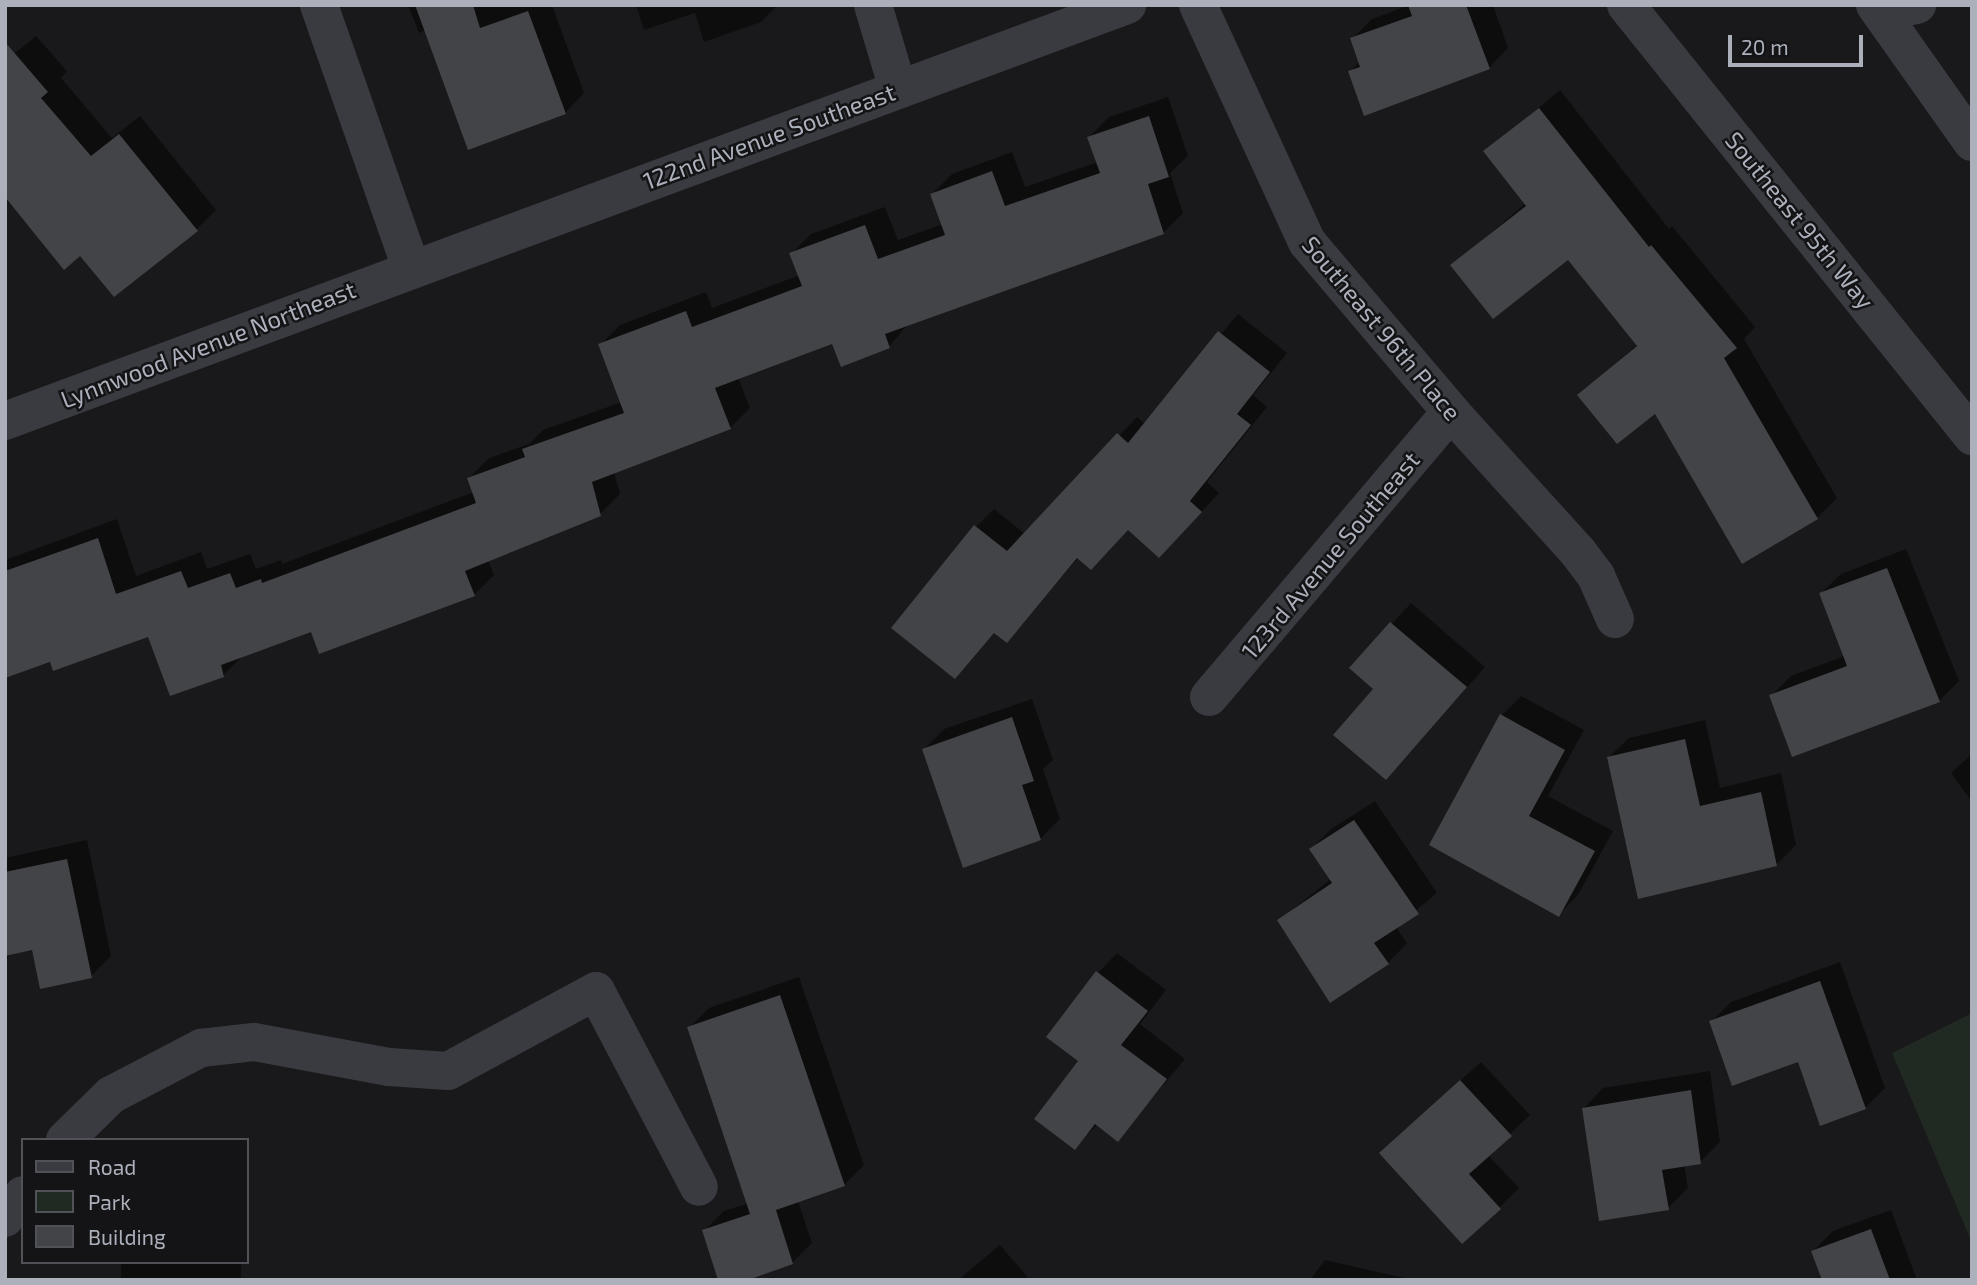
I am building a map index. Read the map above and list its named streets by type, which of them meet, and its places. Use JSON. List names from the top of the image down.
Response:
{
  "streets": {
    "street": [
      "122nd Avenue Southeast",
      "Southeast 95th Way",
      "Southeast 96th Place",
      "Lynnwood Avenue Northeast",
      "123rd Avenue Southeast"
    ]
  },
  "crossings": [
    ["122nd Avenue Southeast", "Lynnwood Avenue Northeast"],
    ["Southeast 96th Place", "123rd Avenue Southeast"]
  ],
  "legend": ["Road", "Park", "Building"],
  "scale_bar": "20 m"
}
